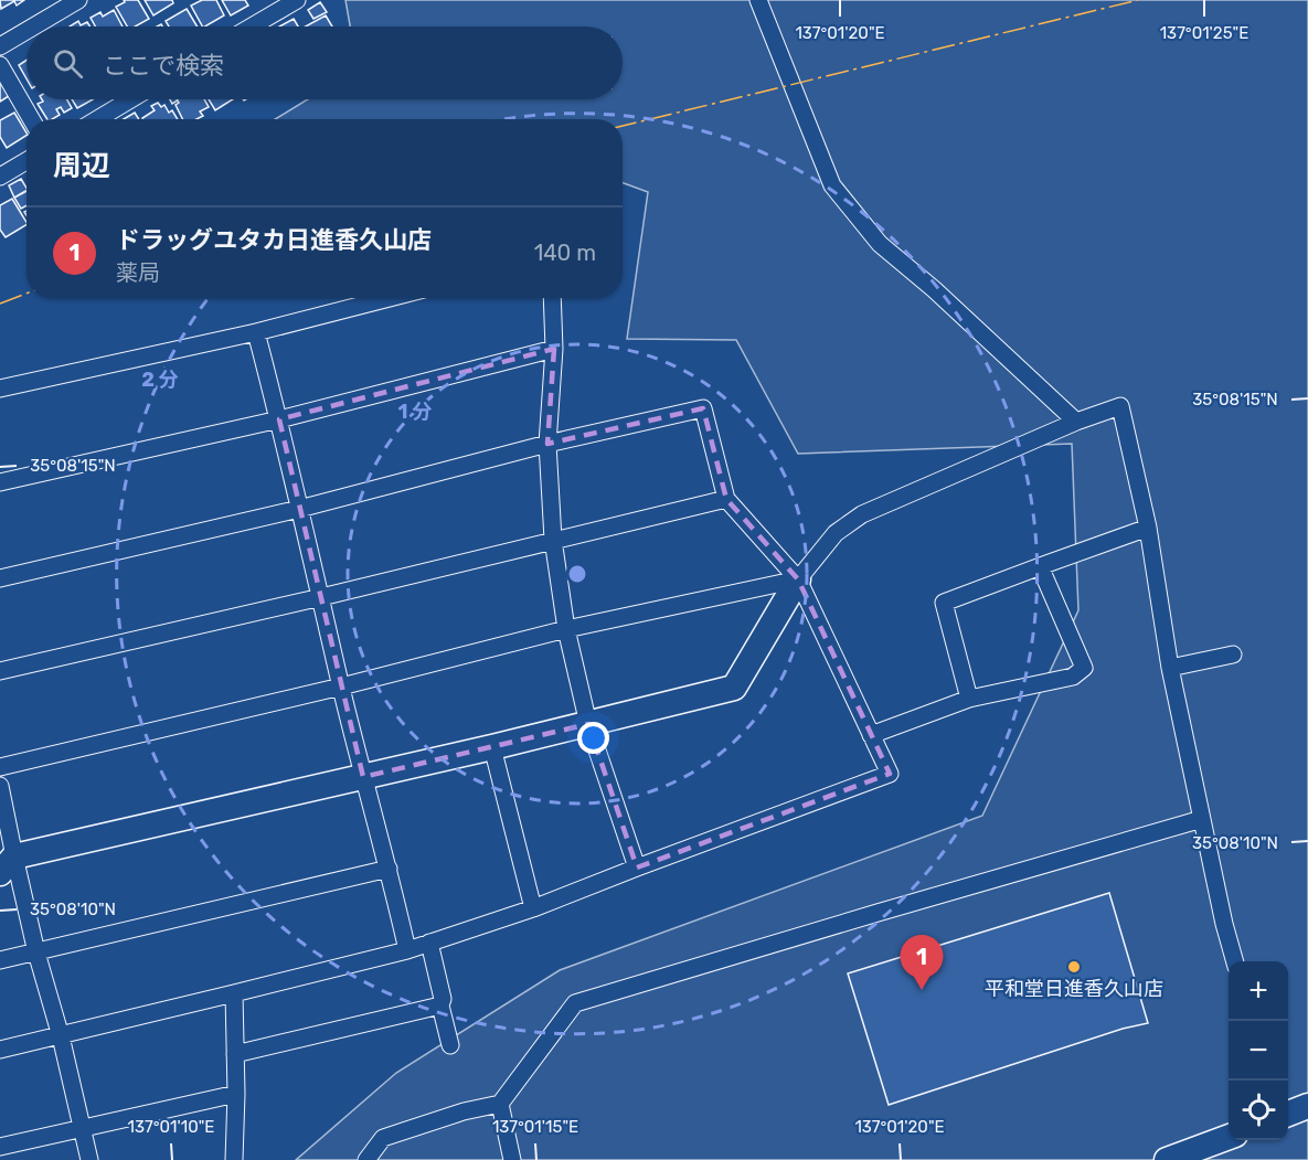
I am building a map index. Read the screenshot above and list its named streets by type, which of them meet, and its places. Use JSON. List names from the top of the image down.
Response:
{
  "places": ["平和堂日進香久山店"],
  "page": {
    "search": "ここで検索",
    "heading": "周辺",
    "list": [
      {
        "mark": "1",
        "name": "ドラッグユタカ日進香久山店",
        "note": "薬局",
        "value": "140 m"
      }
    ],
    "pins": "1",
    "map_buttons": ["+", "−"]
  },
  "coordinates": [
    "137°01'20\"E",
    "137°01'25\"E",
    "35°08'15\"N",
    "35°08'10\"N",
    "137°01'10\"E",
    "137°01'15\"E"
  ],
  "rings": ["2 分", "1 分"]
}
